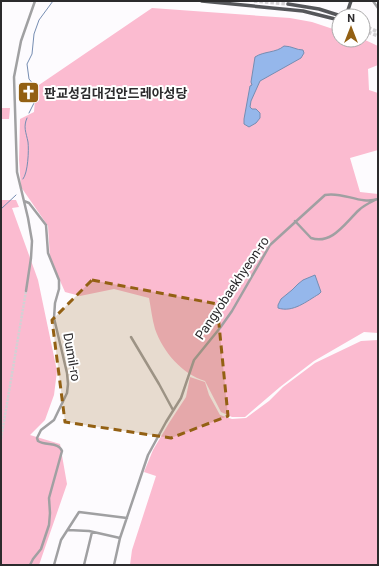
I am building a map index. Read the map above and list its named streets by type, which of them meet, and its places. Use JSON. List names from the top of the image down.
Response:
{
  "streets": {
    "street": ["Pangyobaekhyeon-ro", "Dumil-ro"]
  },
  "places": {
    "church": ["판교성김대건안드레아성당"]
  },
  "north": "top"
}
